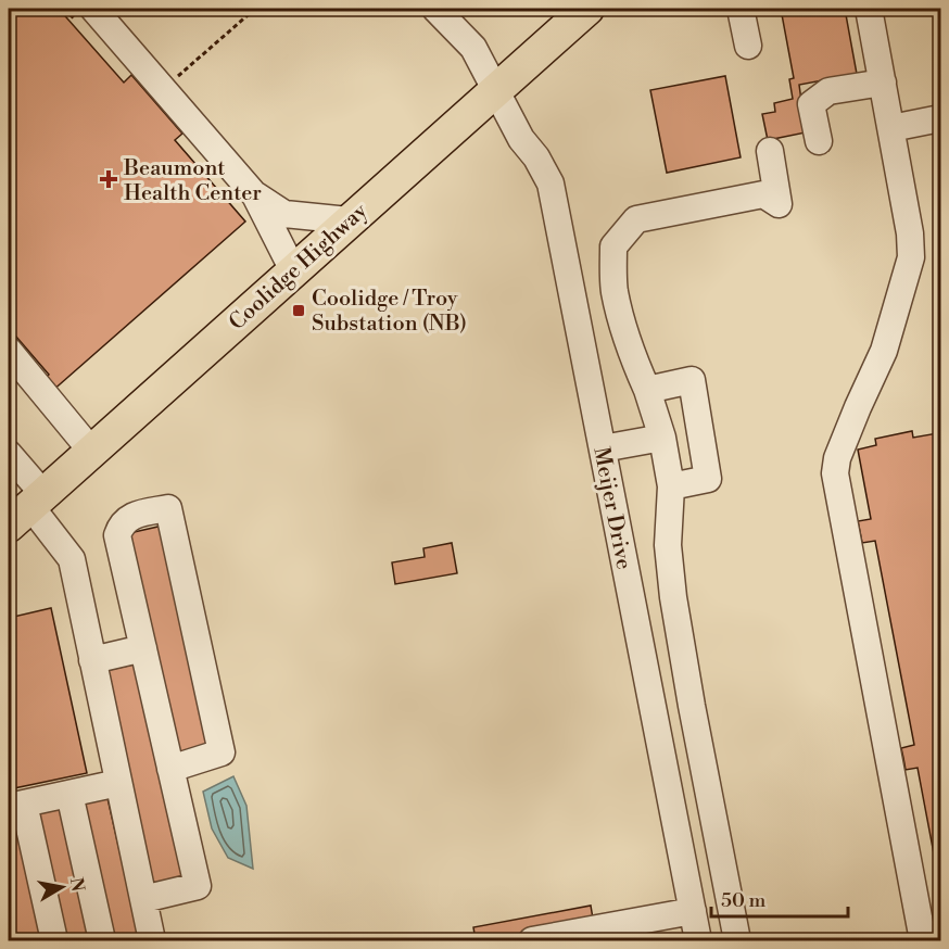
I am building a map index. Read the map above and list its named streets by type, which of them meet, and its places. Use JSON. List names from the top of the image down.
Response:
{
  "streets": {
    "main road": ["Coolidge Highway"],
    "street": ["Meijer Drive"]
  },
  "crossings": [
    ["Coolidge Highway", "Meijer Drive"]
  ],
  "places": {
    "health": ["Beaumont Health Center"],
    "transit": ["Coolidge / Troy Substation (NB)"]
  },
  "scale_bar": "50 m",
  "north": "right"
}
